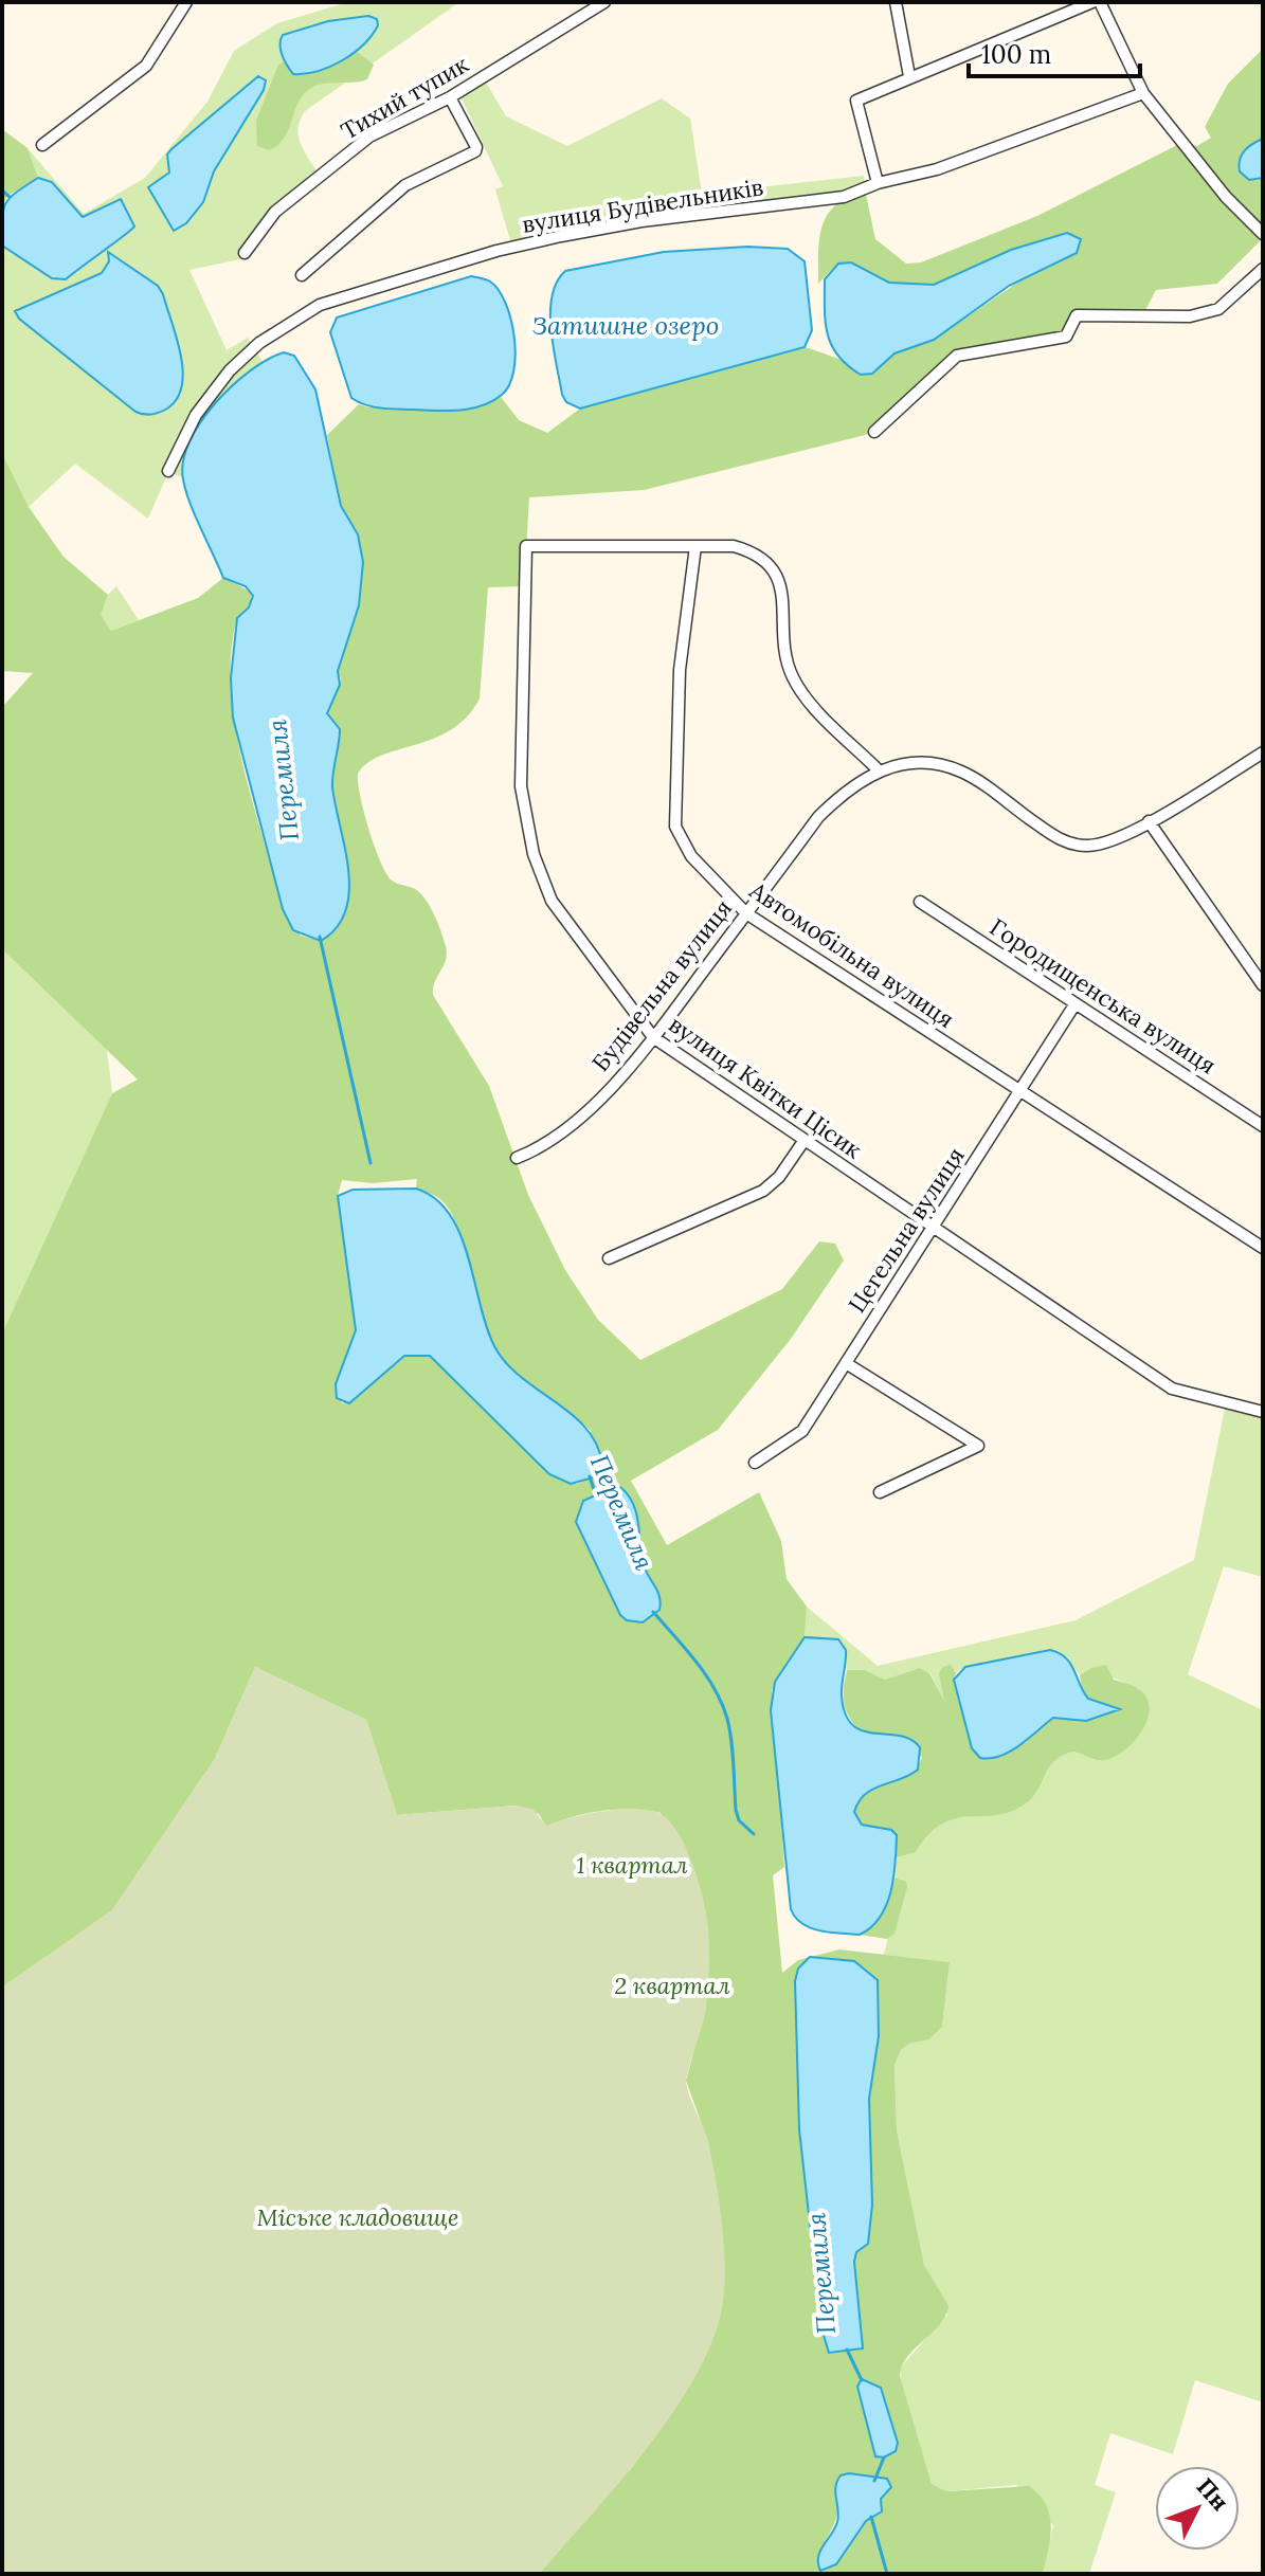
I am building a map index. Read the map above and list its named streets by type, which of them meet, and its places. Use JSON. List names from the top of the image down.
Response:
{
  "streets": {
    "street": [
      "Тихий тупик",
      "вулиця Будівельників",
      "Автомобільна вулиця",
      "Будівельна вулиця",
      "Городищенська вулиця",
      "вулиця Квітки Цісик",
      "Цегельна вулиця"
    ]
  },
  "crossings": [
    ["Автомобільна вулиця", "Будівельна вулиця"],
    ["Автомобільна вулиця", "вулиця Квітки Цісик"],
    ["Автомобільна вулиця", "Цегельна вулиця"],
    ["Будівельна вулиця", "вулиця Квітки Цісик"],
    ["Городищенська вулиця", "Цегельна вулиця"],
    ["вулиця Квітки Цісик", "Цегельна вулиця"]
  ],
  "water": ["Затишне озеро", "Перемиля"],
  "parks": ["1 квартал", "2 квартал", "Міське кладовище"],
  "scale_bar": "100 m",
  "north": "top right"
}
